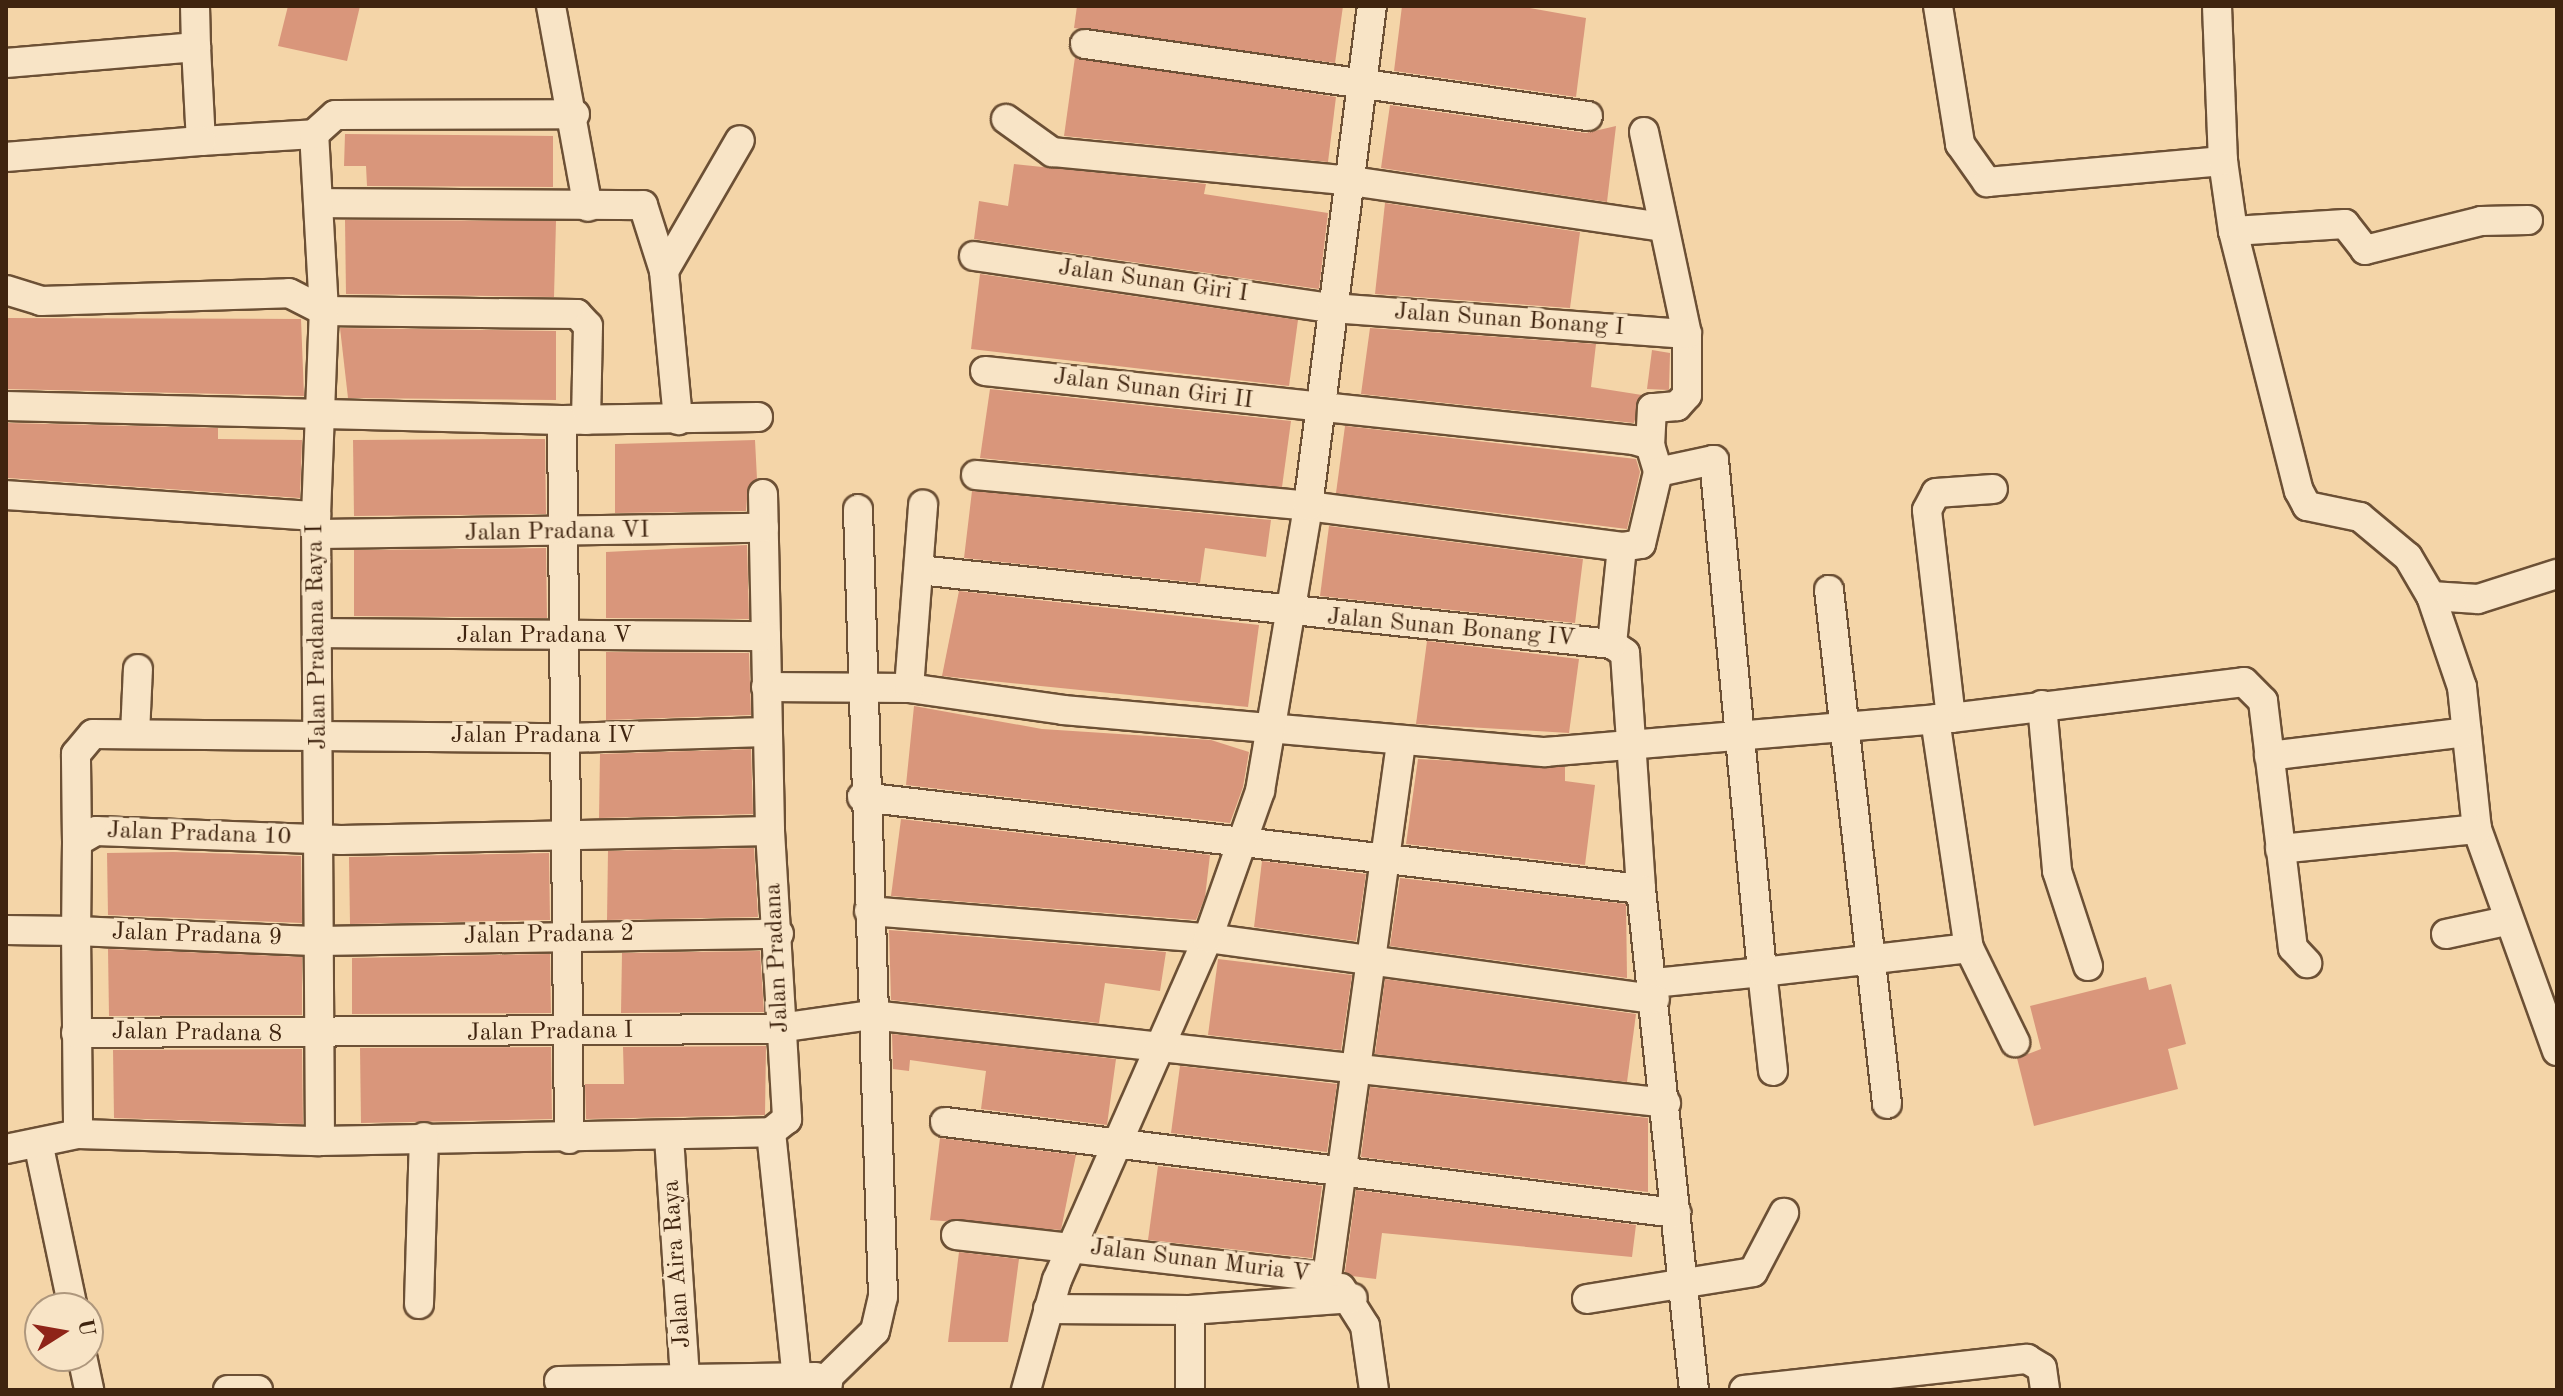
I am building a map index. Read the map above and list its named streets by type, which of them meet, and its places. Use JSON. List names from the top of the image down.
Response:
{
  "streets": {
    "street": [
      "Jalan Sunan Giri I",
      "Jalan Sunan Bonang I",
      "Jalan Sunan Giri II",
      "Jalan Pradana VI",
      "Jalan Sunan Bonang IV",
      "Jalan Pradana Raya I",
      "Jalan Pradana V",
      "Jalan Pradana IV",
      "Jalan Pradana 10",
      "Jalan Pradana 9",
      "Jalan Pradana 2",
      "Jalan Pradana",
      "Jalan Pradana I",
      "Jalan Pradana 8",
      "Jalan Sunan Muria V",
      "Jalan Aira Raya"
    ]
  },
  "crossings": [
    ["Jalan Sunan Giri I", "Jalan Sunan Bonang I"],
    ["Jalan Pradana VI", "Jalan Pradana Raya I"],
    ["Jalan Pradana VI", "Jalan Pradana"],
    ["Jalan Pradana Raya I", "Jalan Pradana V"],
    ["Jalan Pradana Raya I", "Jalan Pradana IV"],
    ["Jalan Pradana Raya I", "Jalan Pradana 10"],
    ["Jalan Pradana Raya I", "Jalan Pradana 9"],
    ["Jalan Pradana Raya I", "Jalan Pradana 2"],
    ["Jalan Pradana Raya I", "Jalan Pradana I"],
    ["Jalan Pradana Raya I", "Jalan Pradana 8"],
    ["Jalan Pradana V", "Jalan Pradana"],
    ["Jalan Pradana IV", "Jalan Pradana 10"],
    ["Jalan Pradana IV", "Jalan Pradana"],
    ["Jalan Pradana 10", "Jalan Pradana 9"],
    ["Jalan Pradana 10", "Jalan Pradana"],
    ["Jalan Pradana 10", "Jalan Pradana 8"],
    ["Jalan Pradana 9", "Jalan Pradana 2"],
    ["Jalan Pradana 2", "Jalan Pradana"],
    ["Jalan Pradana", "Jalan Pradana I"],
    ["Jalan Pradana I", "Jalan Pradana 8"]
  ],
  "north": "right"
}
